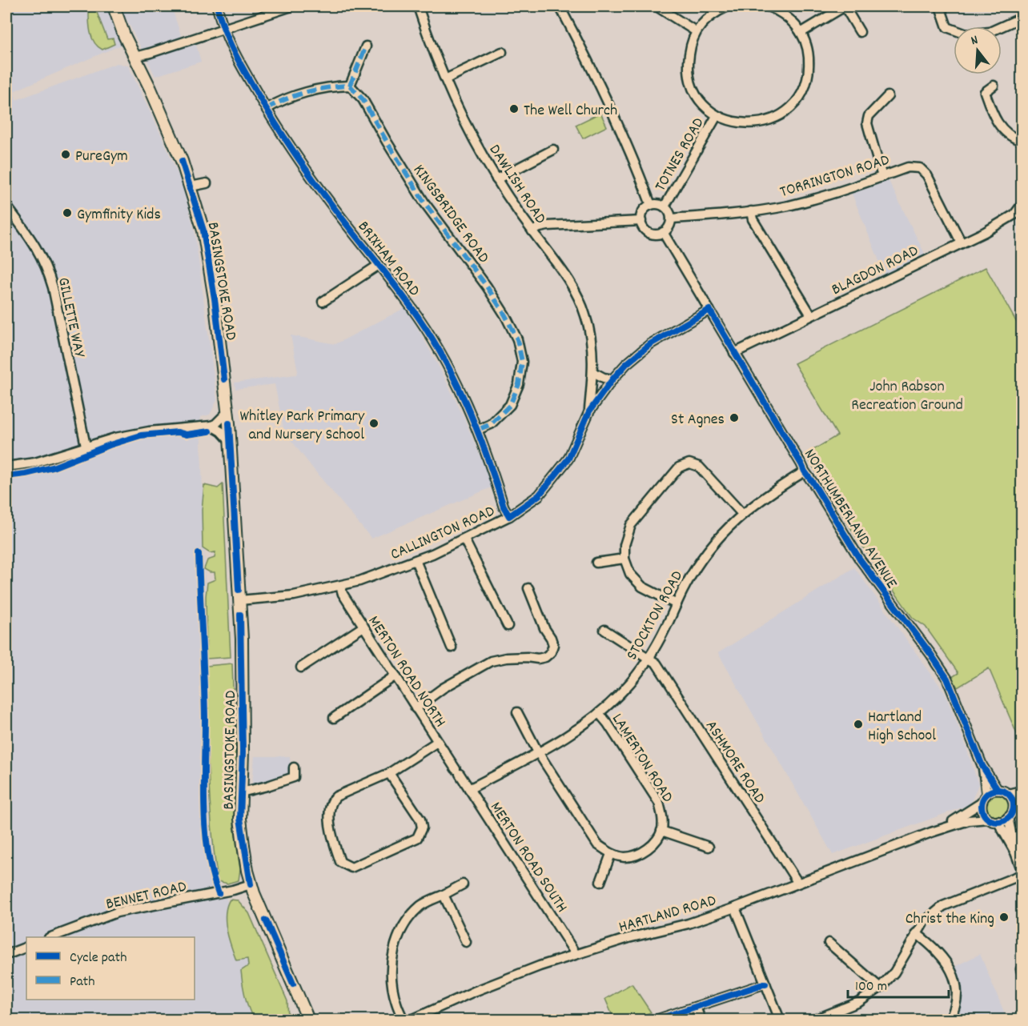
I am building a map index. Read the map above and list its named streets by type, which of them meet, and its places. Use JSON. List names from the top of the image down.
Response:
{
  "streets": {
    "main road": ["BASINGSTOKE ROAD"],
    "street": [
      "TOTNES ROAD",
      "TORRINGTON ROAD",
      "DAWLISH ROAD",
      "KINGSBRIDGE ROAD",
      "BRIXHAM ROAD",
      "BLAGDON ROAD",
      "GILLETTE WAY",
      "NORTHUMBERLAND AVENUE",
      "CALLINGTON ROAD",
      "STOCKTON ROAD",
      "MERTON ROAD NORTH",
      "LAMERTON ROAD",
      "ASHMORE ROAD",
      "MERTON ROAD SOUTH",
      "BENNET ROAD",
      "HARTLAND ROAD"
    ]
  },
  "crossings": [
    ["TOTNES ROAD", "TORRINGTON ROAD"],
    ["TOTNES ROAD", "NORTHUMBERLAND AVENUE"],
    ["TORRINGTON ROAD", "BLAGDON ROAD"],
    ["TORRINGTON ROAD", "NORTHUMBERLAND AVENUE"],
    ["DAWLISH ROAD", "CALLINGTON ROAD"],
    ["KINGSBRIDGE ROAD", "BRIXHAM ROAD"],
    ["BRIXHAM ROAD", "CALLINGTON ROAD"],
    ["BLAGDON ROAD", "NORTHUMBERLAND AVENUE"],
    ["BASINGSTOKE ROAD", "CALLINGTON ROAD"],
    ["BASINGSTOKE ROAD", "BENNET ROAD"],
    ["NORTHUMBERLAND AVENUE", "CALLINGTON ROAD"],
    ["NORTHUMBERLAND AVENUE", "STOCKTON ROAD"],
    ["NORTHUMBERLAND AVENUE", "HARTLAND ROAD"],
    ["CALLINGTON ROAD", "MERTON ROAD NORTH"],
    ["STOCKTON ROAD", "LAMERTON ROAD"],
    ["STOCKTON ROAD", "ASHMORE ROAD"],
    ["STOCKTON ROAD", "MERTON ROAD SOUTH"],
    ["MERTON ROAD NORTH", "MERTON ROAD SOUTH"],
    ["ASHMORE ROAD", "HARTLAND ROAD"],
    ["MERTON ROAD SOUTH", "HARTLAND ROAD"]
  ],
  "parks": ["John Rabson Recreation Ground"],
  "places": [
    "The Well Church",
    "PureGym",
    "Gymfinity Kids",
    "St Agnes",
    "Whitley Park Primary and Nursery School",
    "Hartland High School",
    "Christ the King"
  ],
  "legend": ["Cycle path", "Path"],
  "scale_bar": "100 m",
  "north": "top"
}
